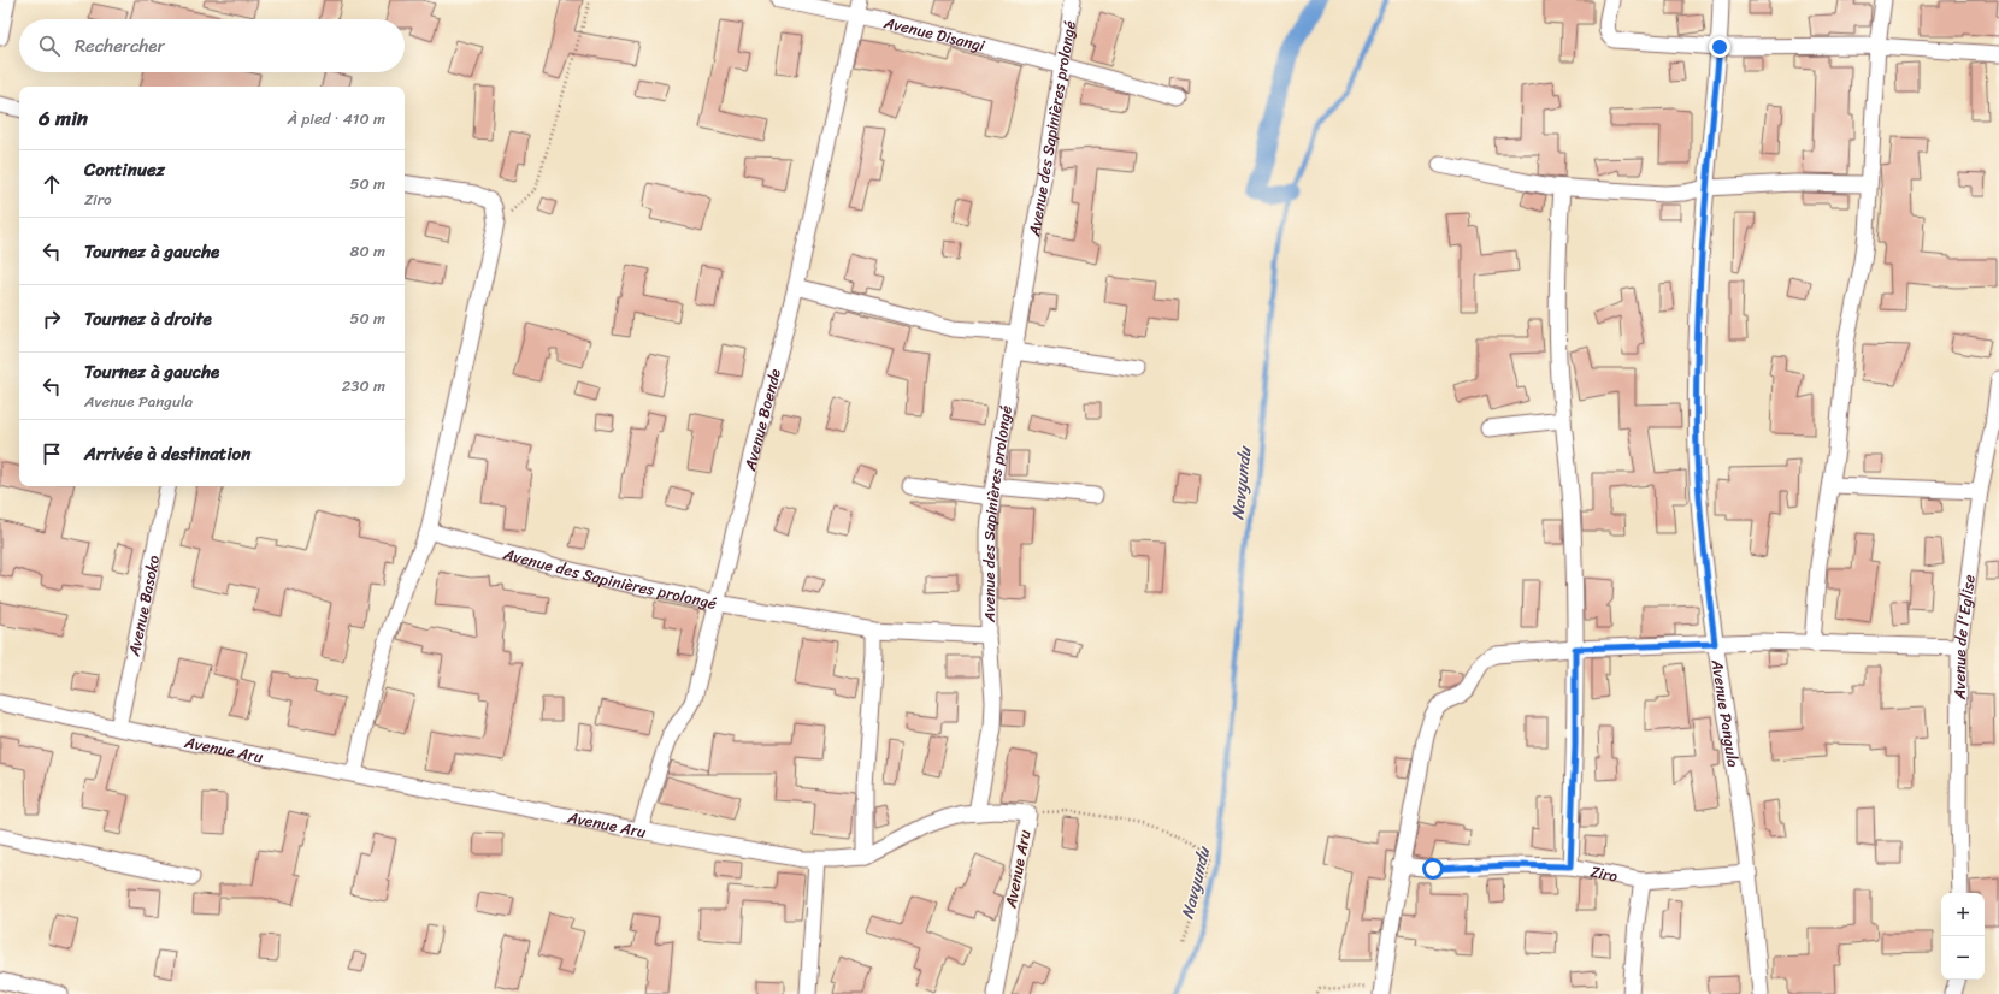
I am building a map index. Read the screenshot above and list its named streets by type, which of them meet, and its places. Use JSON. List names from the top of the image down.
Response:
{
  "streets": {
    "street": [
      "Avenue Disangi",
      "Avenue des Sapinières prolongé",
      "Avenue Boende",
      "Avenue Basoko",
      "Avenue de l'Eglise",
      "Avenue Pangula",
      "Avenue Aru",
      "Ziro"
    ]
  },
  "crossings": [
    ["Avenue Disangi", "Avenue des Sapinières prolongé"],
    ["Avenue Disangi", "Avenue Boende"],
    ["Avenue des Sapinières prolongé", "Avenue Boende"],
    ["Avenue Boende", "Avenue Aru"],
    ["Avenue Basoko", "Avenue Aru"],
    ["Avenue Pangula", "Ziro"]
  ],
  "water": ["Navyundu"],
  "page": {
    "search": "Rechercher",
    "heading": ["6 min", "À pied · 410 m"],
    "list": [
      ["Continuez", "Ziro", "50 m"],
      ["Tournez à gauche", "80 m"],
      ["Tournez à droite", "50 m"],
      ["Tournez à gauche", "Avenue Pangula", "230 m"],
      "Arrivée à destination"
    ],
    "map_buttons": ["+", "−"]
  }
}
